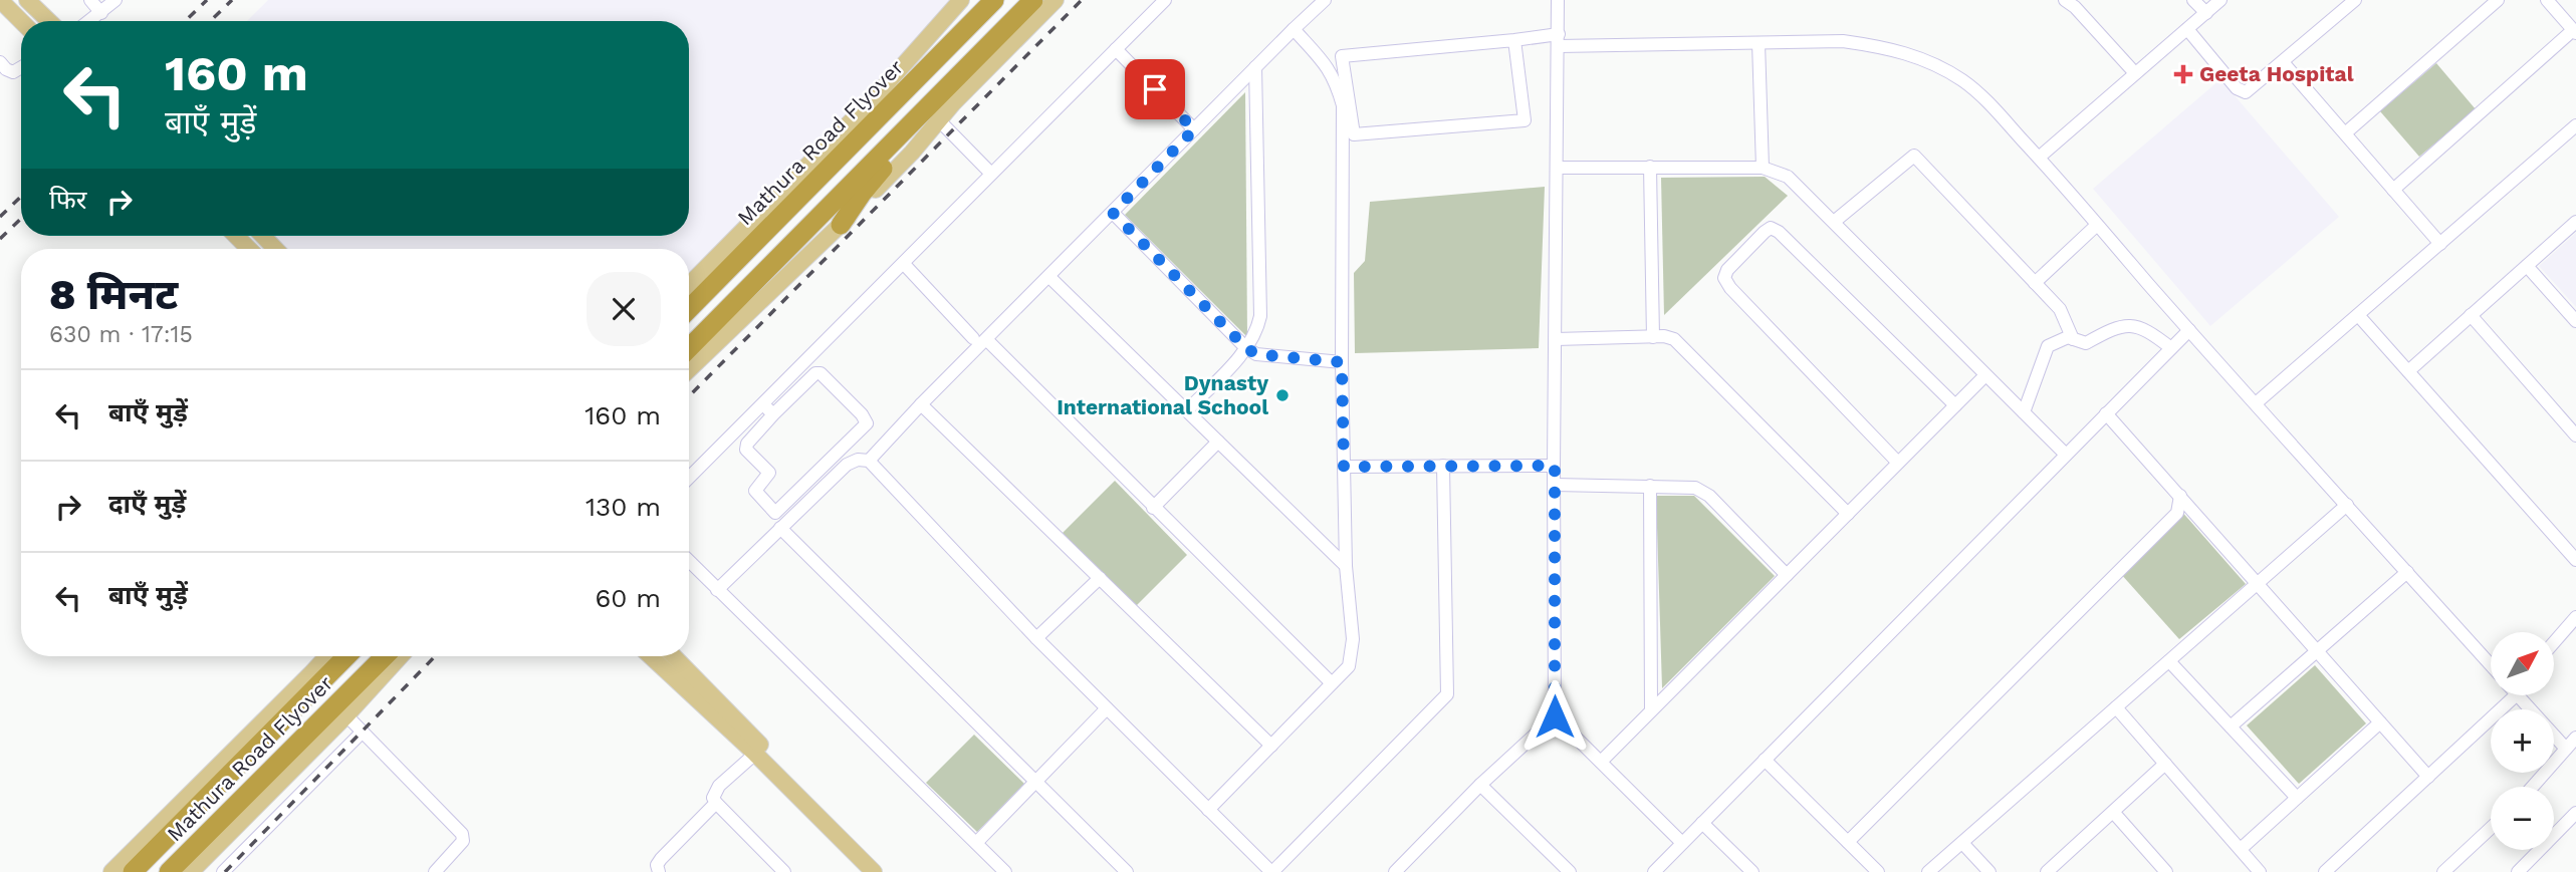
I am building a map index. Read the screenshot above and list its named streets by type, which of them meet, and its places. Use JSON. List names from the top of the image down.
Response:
{
  "streets": {
    "highway": ["Mathura Road Flyover"]
  },
  "places": {
    "health": ["Geeta Hospital"],
    "other": ["Dynasty International School"]
  },
  "north": "top right",
  "page": {
    "turn": ["160 m", "बाएँ मुड़ें"],
    "then": "फिर",
    "heading": ["8 मिनट", "630 m · 17:15"],
    "list": [
      {
        "name": "बाएँ मुड़ें",
        "value": "160 m"
      },
      {
        "name": "दाएँ मुड़ें",
        "value": "130 m"
      },
      {
        "name": "बाएँ मुड़ें",
        "value": "60 m"
      }
    ],
    "map_buttons": ["+", "−"]
  }
}
